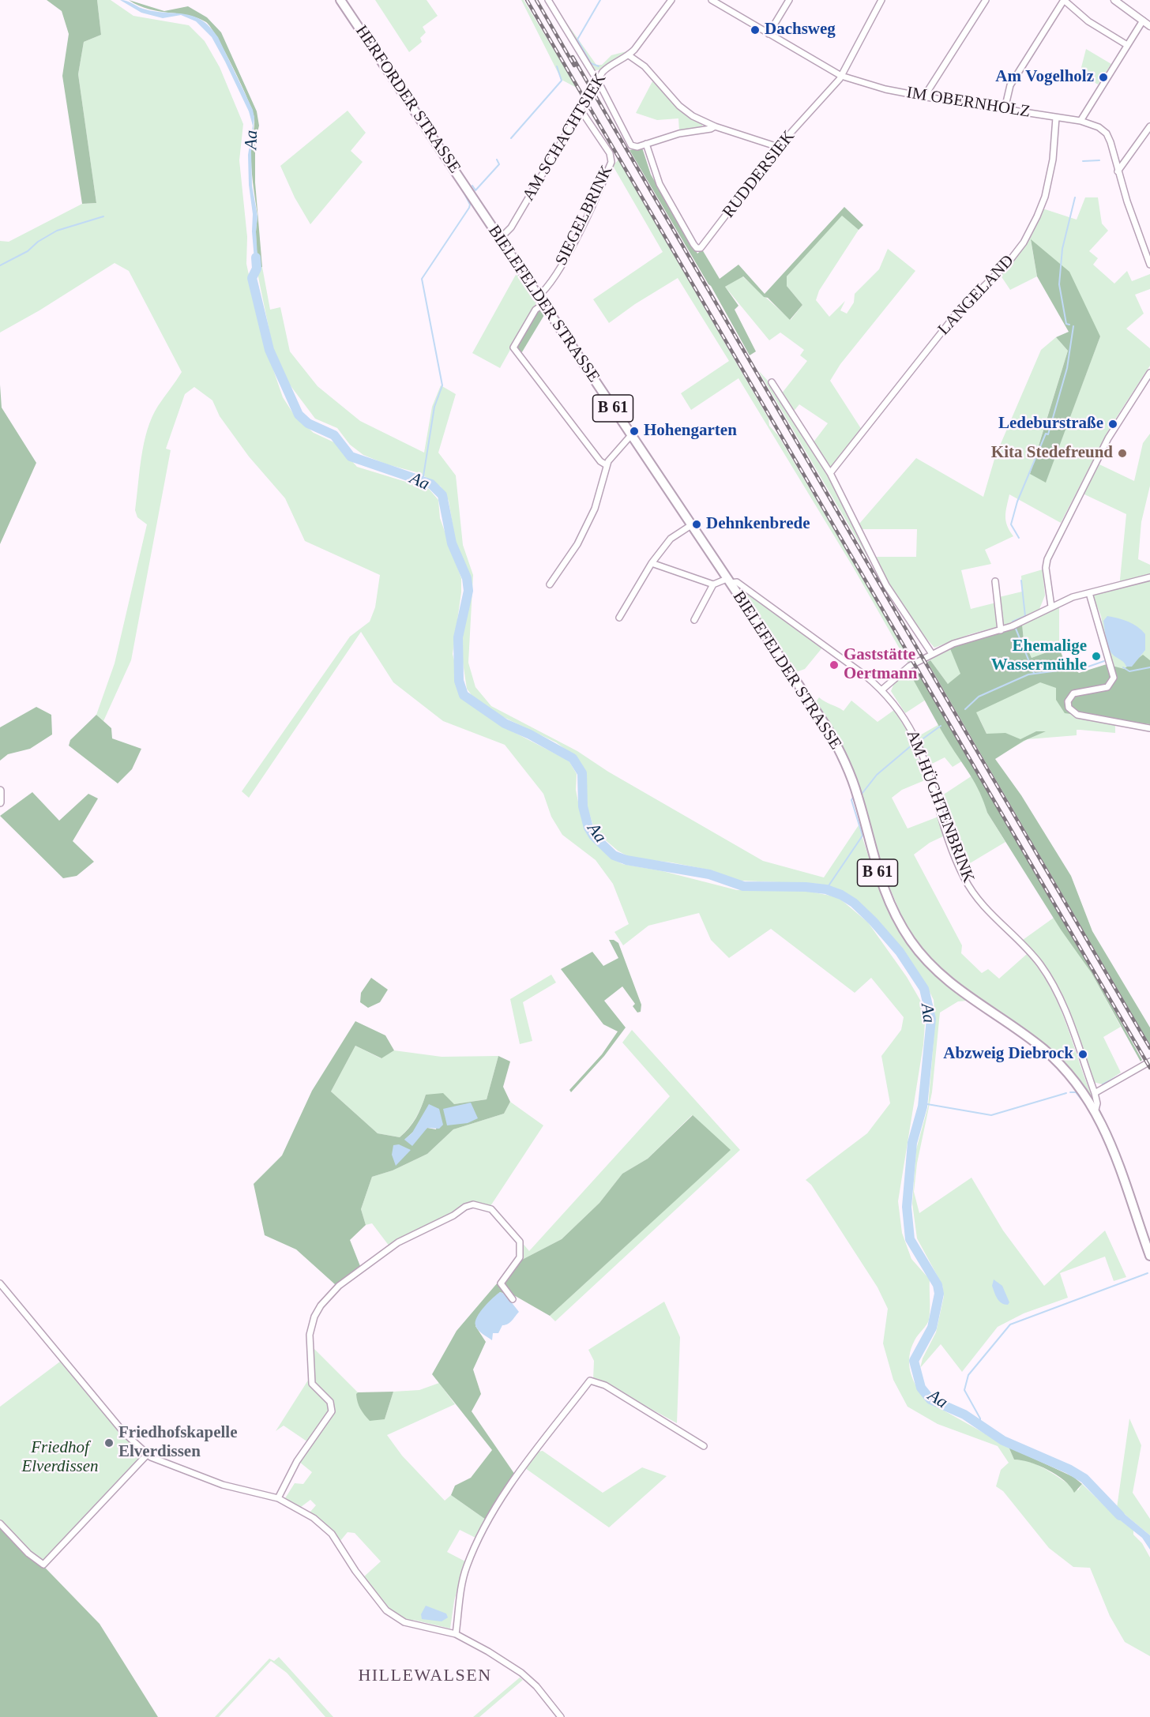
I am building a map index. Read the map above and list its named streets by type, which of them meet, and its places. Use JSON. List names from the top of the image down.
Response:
{
  "streets": {
    "main road": ["HERFORDER STRASSE", "BIELEFELDER STRASSE", "B 61"],
    "street": [
      "IM OBERNHOLZ",
      "AM SCHACHTSIEK",
      "RUDDERSIEK",
      "SIEGELBRINK",
      "LANGELAND",
      "AM HÜCHTENBRINK"
    ]
  },
  "crossings": [
    ["HERFORDER STRASSE", "BIELEFELDER STRASSE"],
    ["IM OBERNHOLZ", "RUDDERSIEK"],
    ["IM OBERNHOLZ", "LANGELAND"],
    ["AM SCHACHTSIEK", "SIEGELBRINK"],
    ["AM SCHACHTSIEK", "BIELEFELDER STRASSE"],
    ["SIEGELBRINK", "BIELEFELDER STRASSE"],
    ["BIELEFELDER STRASSE", "AM HÜCHTENBRINK"]
  ],
  "districts": ["HILLEWALSEN"],
  "water": ["Aa"],
  "parks": ["Friedhof Elverdissen"],
  "places": [
    "Dachsweg",
    "Am Vogelholz",
    "Ledeburstraße",
    "Hohengarten",
    "Kita Stedefreund",
    "Dehnkenbrede",
    "Ehemalige Wassermühle",
    "Gaststätte Oertmann",
    "Abzweig Diebrock",
    "Friedhofskapelle Elverdissen"
  ]
}
